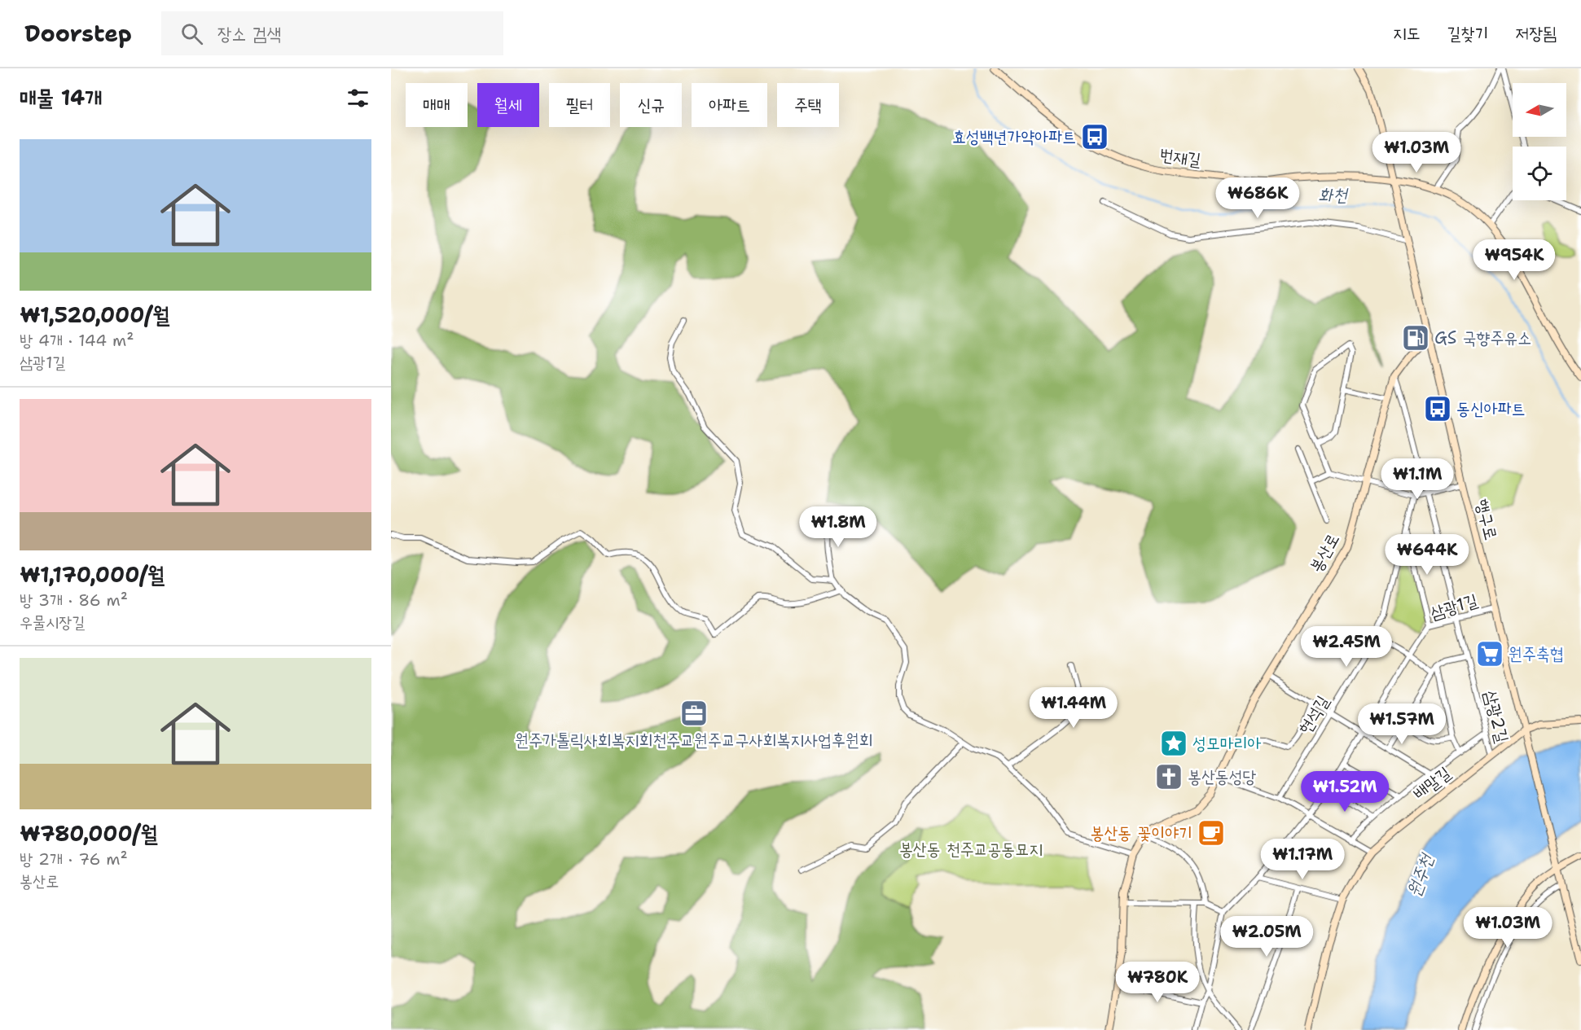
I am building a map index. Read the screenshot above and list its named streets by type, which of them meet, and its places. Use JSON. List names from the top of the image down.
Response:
{
  "streets": {
    "street": [
      "번재길",
      "행구로",
      "봉산로",
      "삼광1길",
      "현석길",
      "삼광2길",
      "배말길"
    ]
  },
  "crossings": [
    ["번재길", "행구로"],
    ["행구로", "봉산로"],
    ["행구로", "삼광1길"],
    ["행구로", "배말길"],
    ["봉산로", "삼광2길"],
    ["삼광1길", "현석길"],
    ["삼광1길", "삼광2길"],
    ["삼광2길", "배말길"]
  ],
  "water": ["화천", "원주천"],
  "parks": ["봉산동 천주교공동묘지"],
  "places": {
    "bus stop": ["효성백년가약아파트", "동신아파트"],
    "fuel station": ["GS 국향주유소"],
    "supermarket": ["원주축협"],
    "office": ["원주가톨릭사회복지회천주교원주교구사회복지사업후원회"],
    "place": ["성모마리아"],
    "church": ["봉산동성당"],
    "cafe": ["봉산동 꽃이야기"]
  },
  "north": "left",
  "page": {
    "header": "Doorstep",
    "search": "장소 검색",
    "nav": ["지도", "길찾기", "저장됨"],
    "heading": "매물 14개",
    "chip": [
      "매매",
      "월세",
      "필터",
      "신규",
      "아파트",
      "주택"
    ],
    "list": [
      {
        "name": "₩1,520,000/월",
        "note": "방 4개 · 144 m² · 삼광1길"
      },
      {
        "name": "₩1,170,000/월",
        "note": "방 3개 · 86 m² · 우물시장길"
      },
      {
        "name": "₩780,000/월",
        "note": "방 2개 · 76 m² · 봉산로"
      }
    ],
    "price": [
      "₩1.03M",
      "₩686K",
      "₩954K",
      "₩1.1M",
      "₩1.8M",
      "₩644K",
      "₩2.45M",
      "₩1.44M",
      "₩1.57M",
      "₩1.52M",
      "₩1.17M",
      "₩1.03M",
      "₩2.05M",
      "₩780K"
    ]
  }
}
